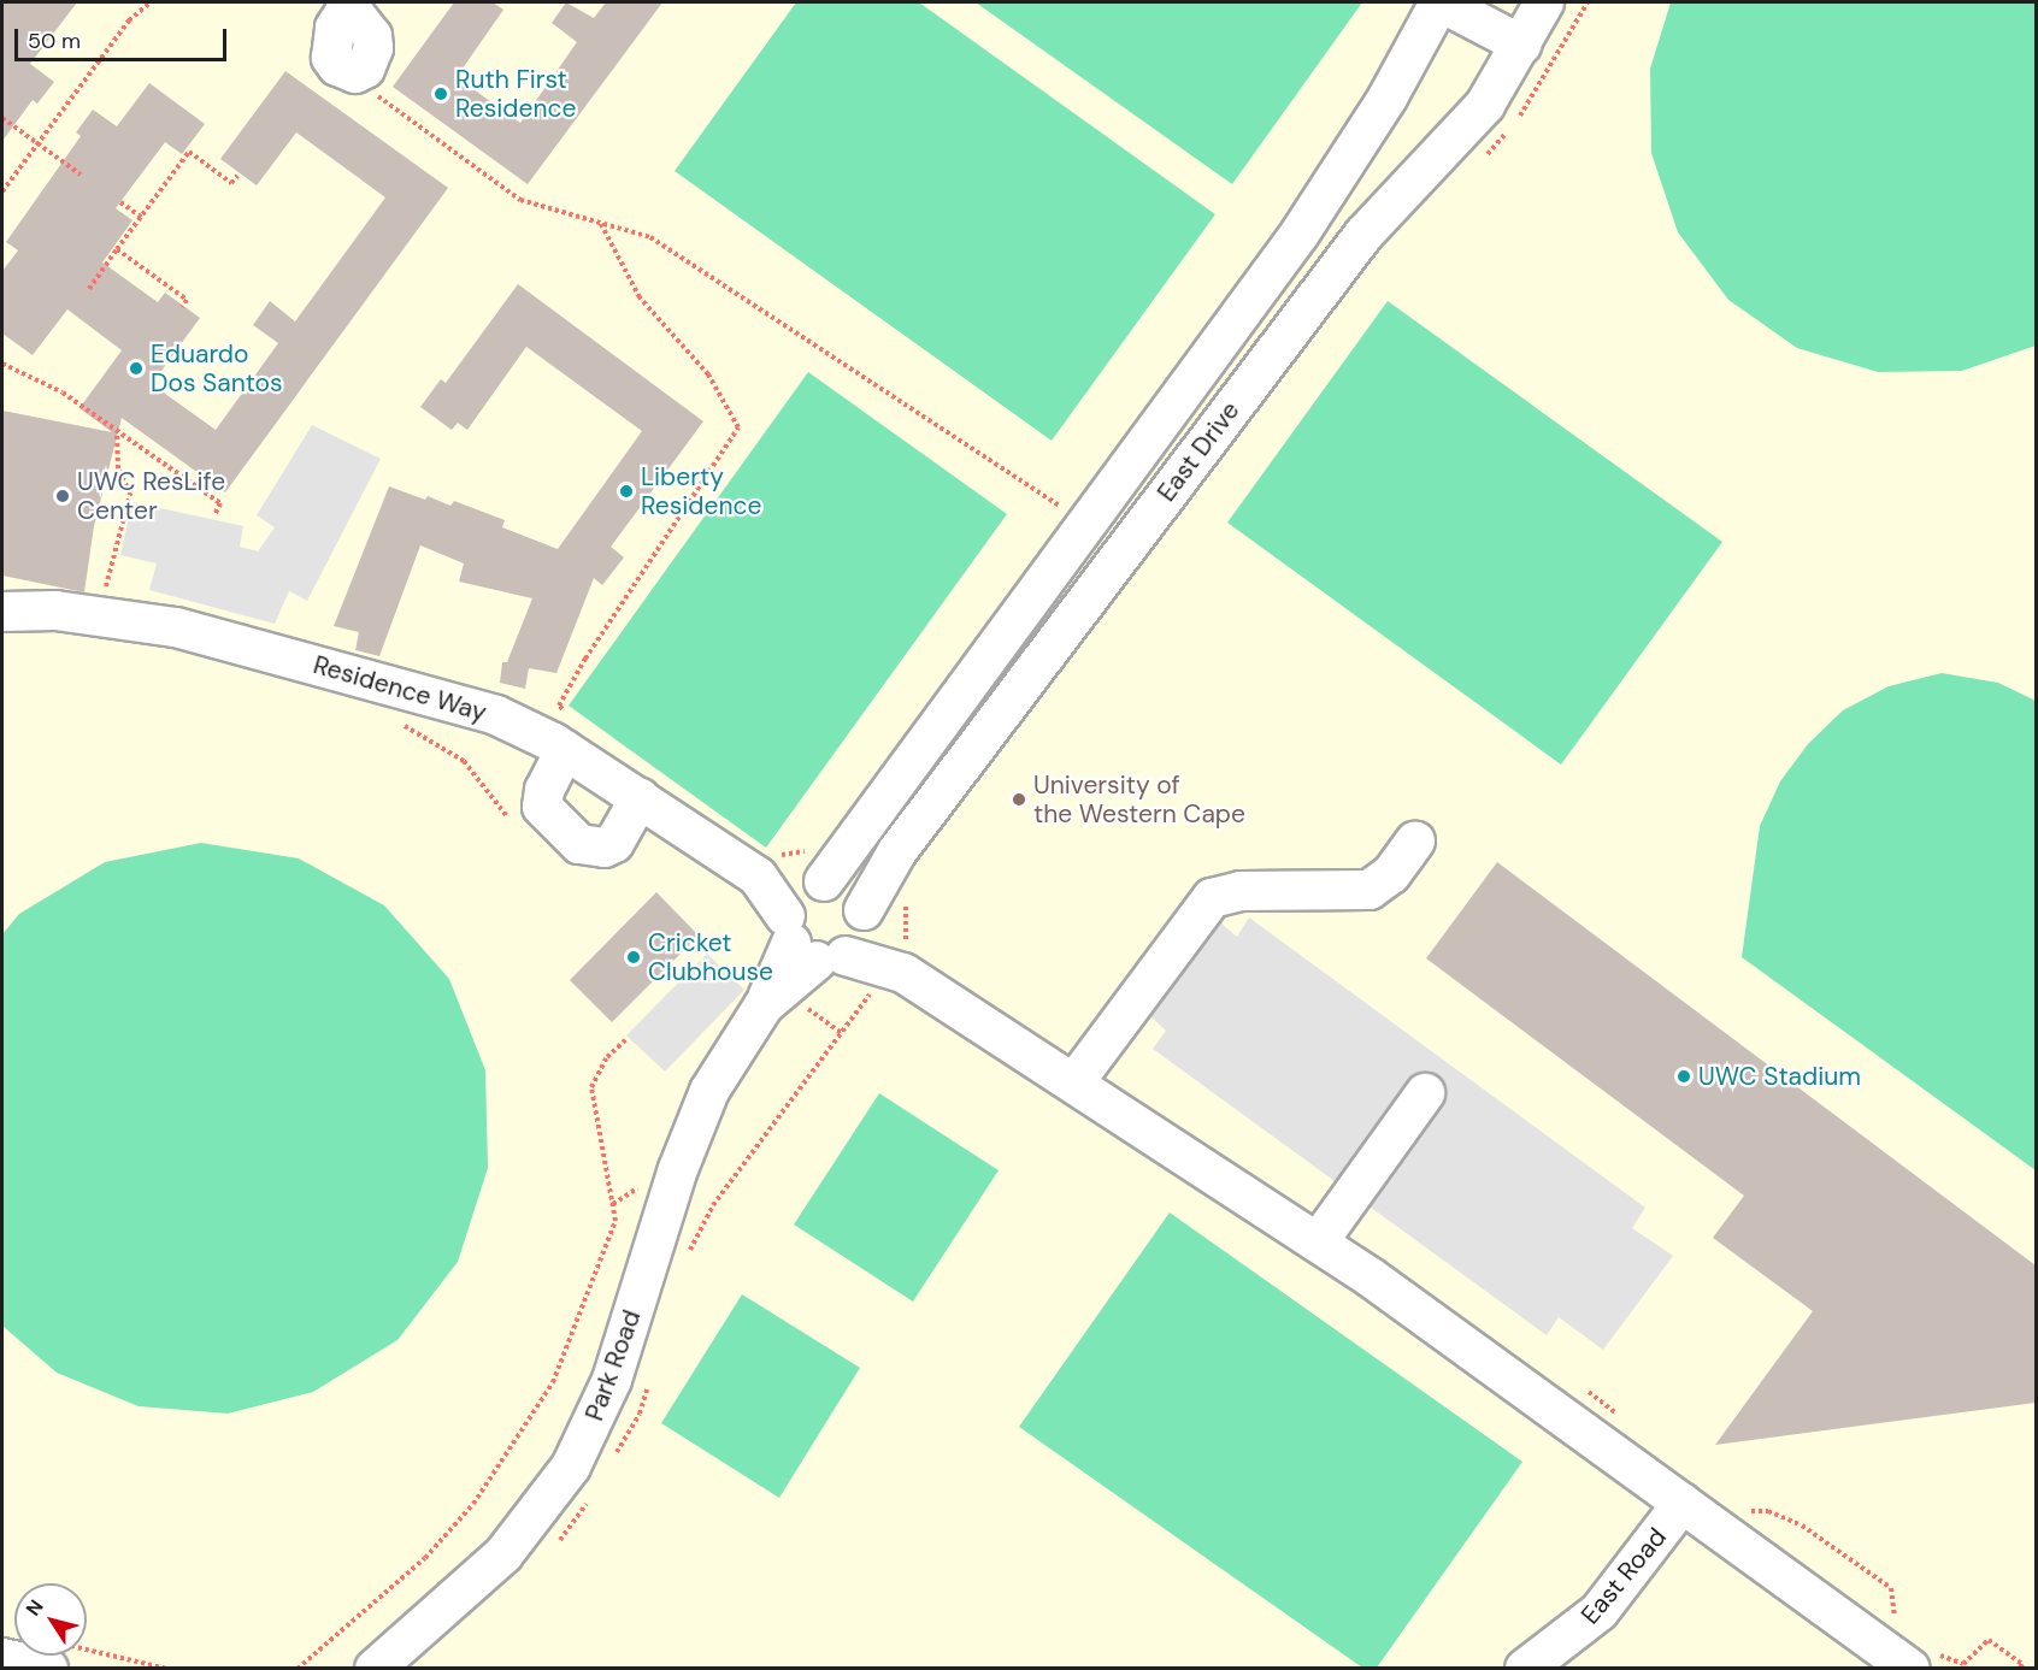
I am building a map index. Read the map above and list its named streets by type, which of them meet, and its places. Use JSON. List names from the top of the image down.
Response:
{
  "streets": {
    "street": [
      "East Drive",
      "Residence Way",
      "Park Road",
      "East Road"
    ]
  },
  "crossings": [
    ["East Drive", "Residence Way"],
    ["East Drive", "Park Road"],
    ["Residence Way", "Park Road"]
  ],
  "places": [
    "Ruth First Residence",
    "Eduardo Dos Santos",
    "Liberty Residence",
    "UWC ResLife Center",
    "University of the Western Cape",
    "Cricket Clubhouse",
    "UWC Stadium"
  ],
  "scale_bar": "50 m",
  "north": "top left"
}
